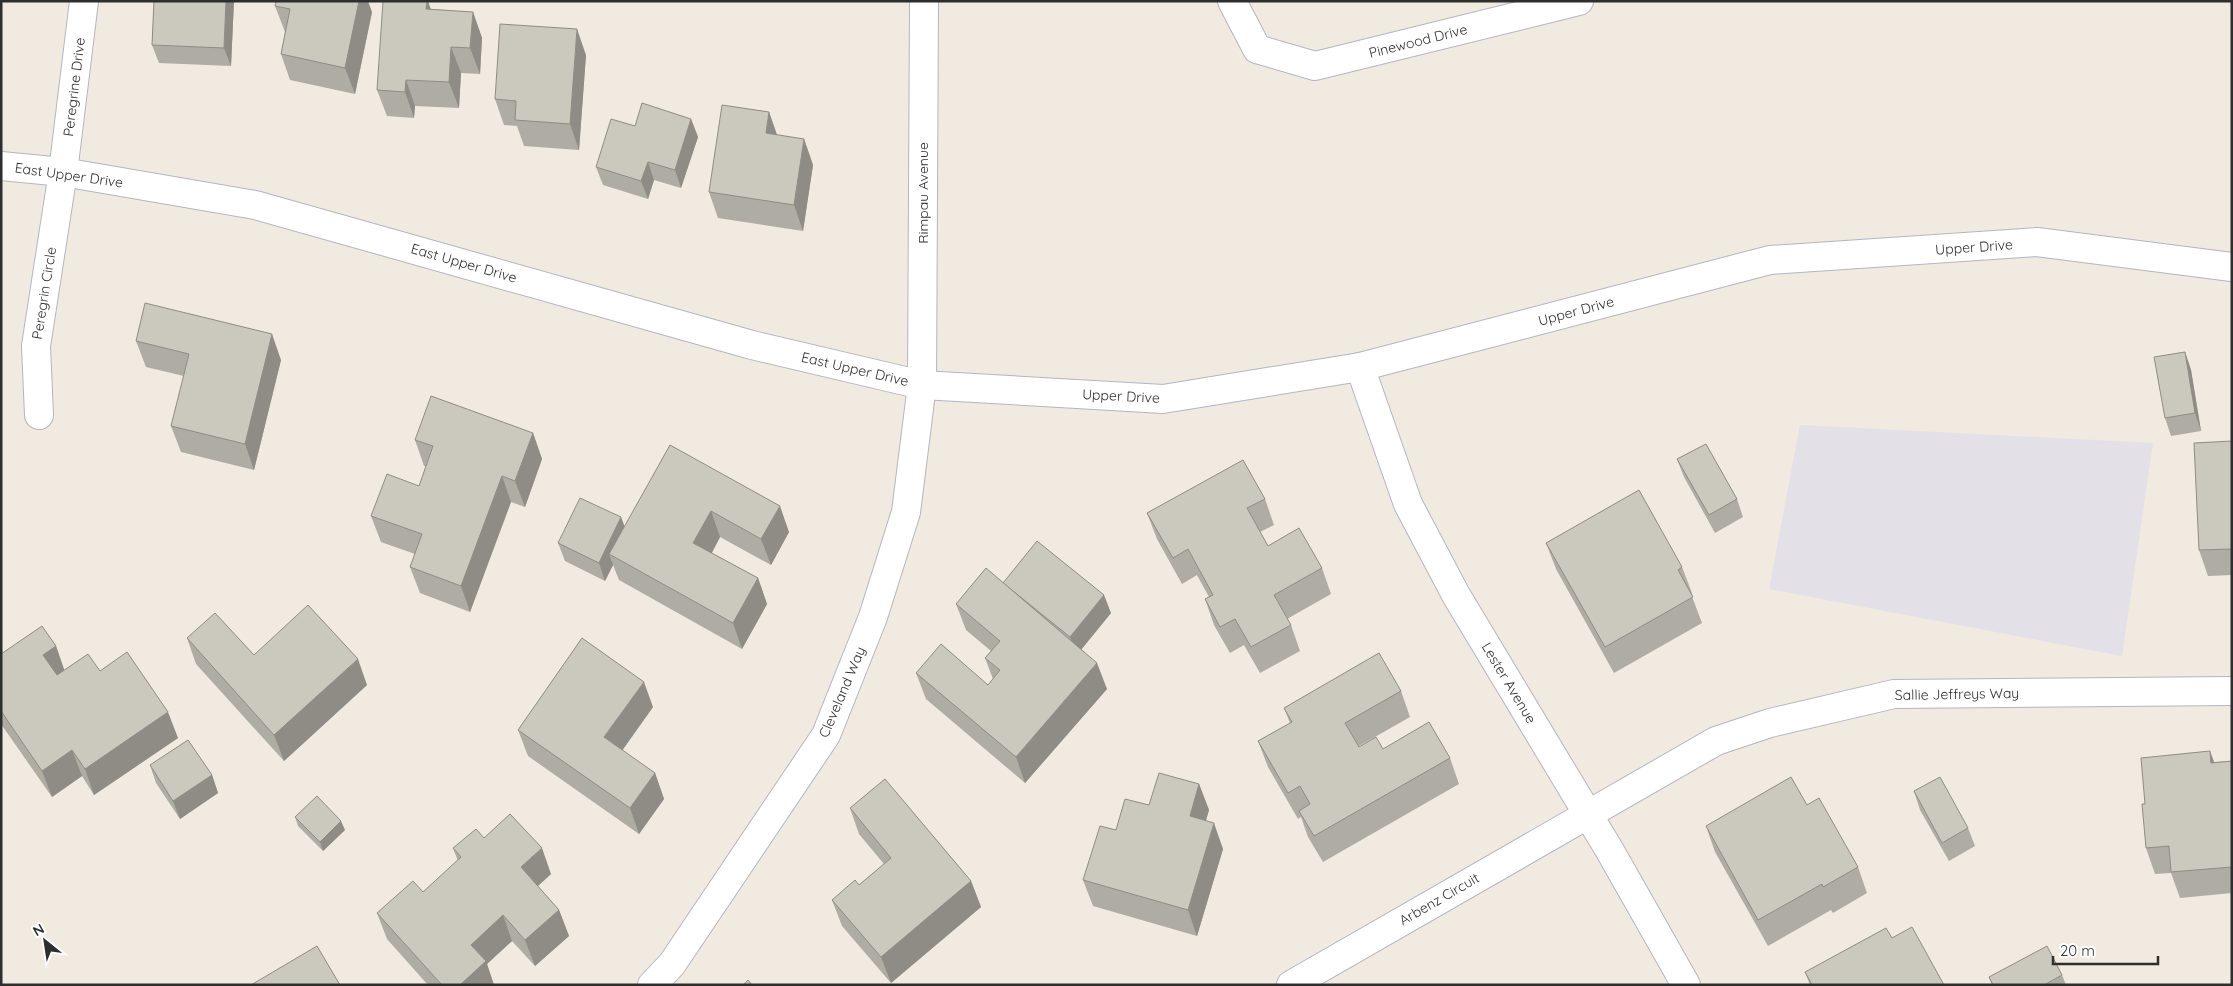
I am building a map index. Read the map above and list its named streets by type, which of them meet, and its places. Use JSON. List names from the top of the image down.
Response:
{
  "streets": {
    "street": [
      "Pinewood Drive",
      "Peregrine Drive",
      "East Upper Drive",
      "Rimpau Avenue",
      "Upper Drive",
      "Peregrin Circle",
      "Lester Avenue",
      "Cleveland Way",
      "Sallie Jeffreys Way",
      "Arbenz Circuit"
    ]
  },
  "crossings": [
    ["Peregrine Drive", "East Upper Drive"],
    ["Peregrine Drive", "Peregrin Circle"],
    ["East Upper Drive", "Rimpau Avenue"],
    ["East Upper Drive", "Upper Drive"],
    ["East Upper Drive", "Peregrin Circle"],
    ["East Upper Drive", "Cleveland Way"],
    ["Rimpau Avenue", "Upper Drive"],
    ["Rimpau Avenue", "Cleveland Way"],
    ["Upper Drive", "Lester Avenue"],
    ["Upper Drive", "Cleveland Way"],
    ["Lester Avenue", "Sallie Jeffreys Way"],
    ["Lester Avenue", "Arbenz Circuit"],
    ["Sallie Jeffreys Way", "Arbenz Circuit"]
  ],
  "scale_bar": "20 m",
  "north": "top left"
}
